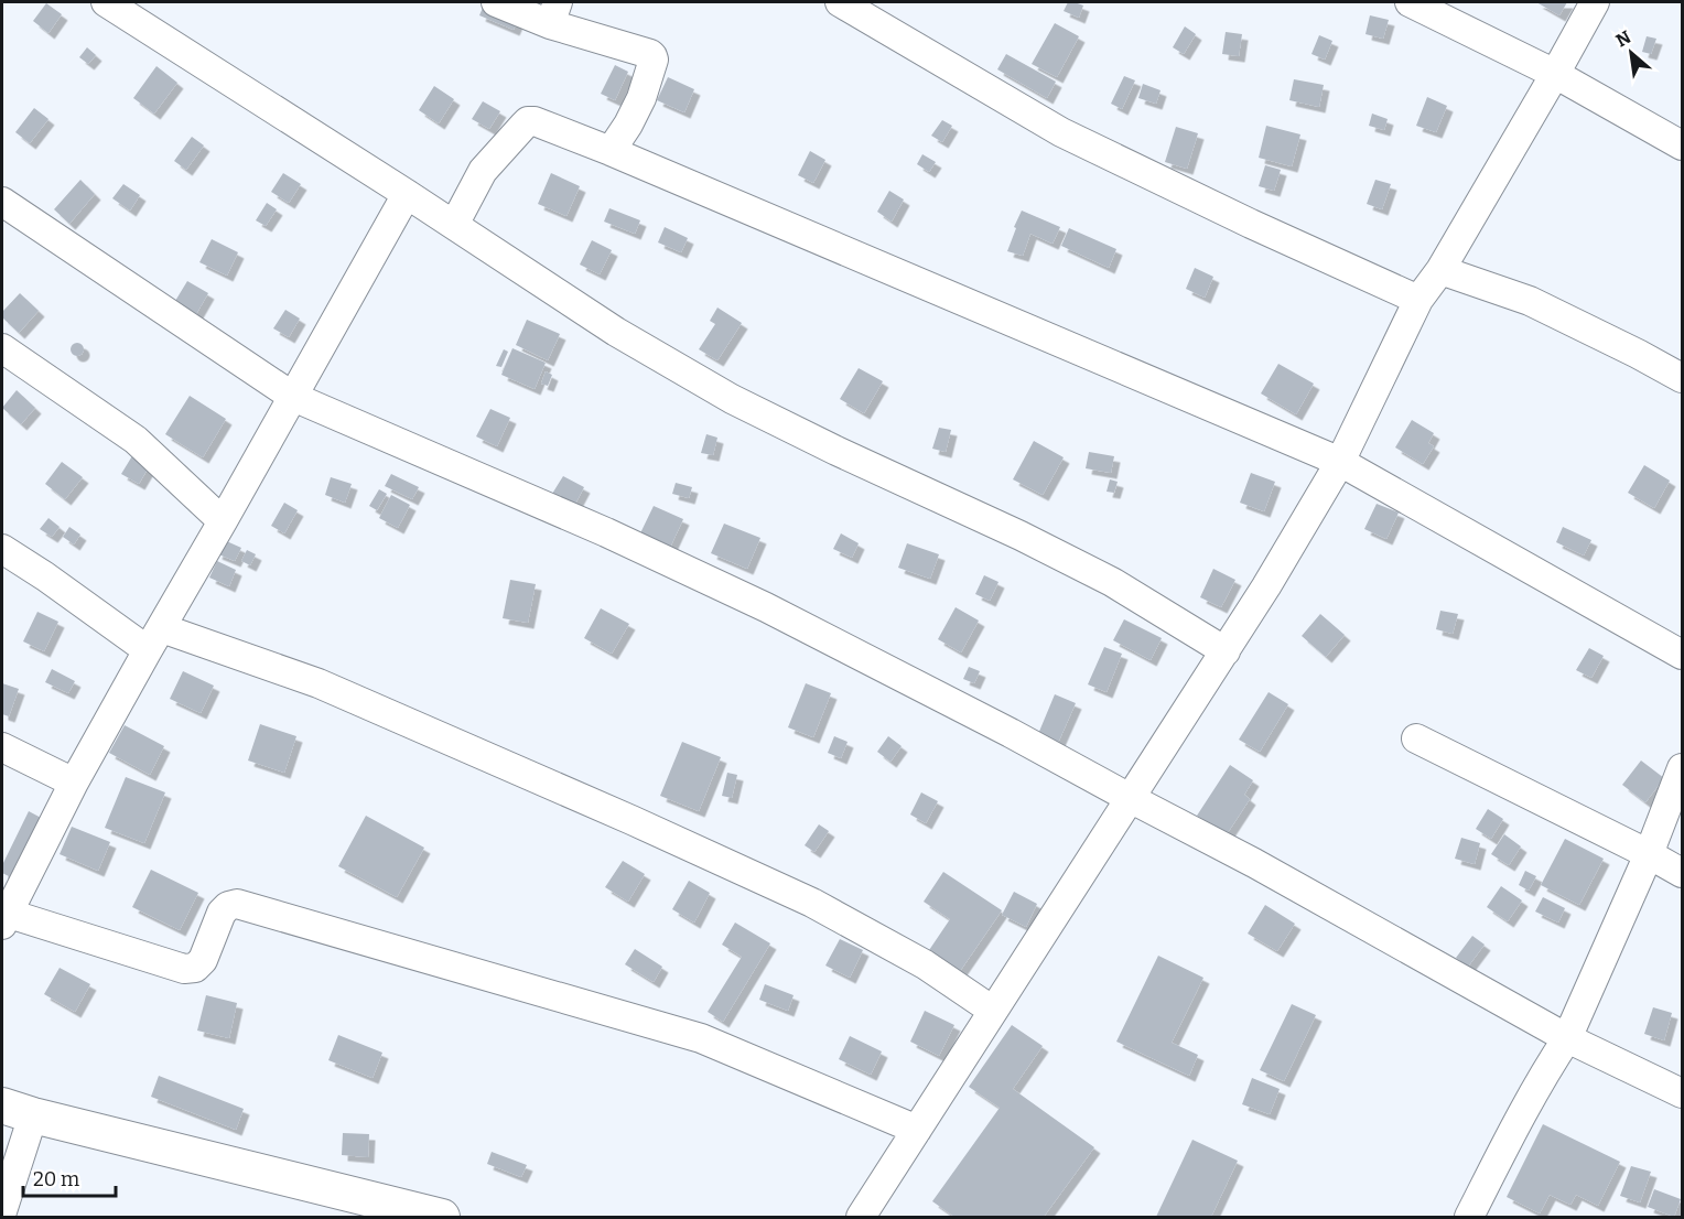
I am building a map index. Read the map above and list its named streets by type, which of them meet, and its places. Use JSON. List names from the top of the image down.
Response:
{
  "scale_bar": "20 m",
  "north": "top left"
}
